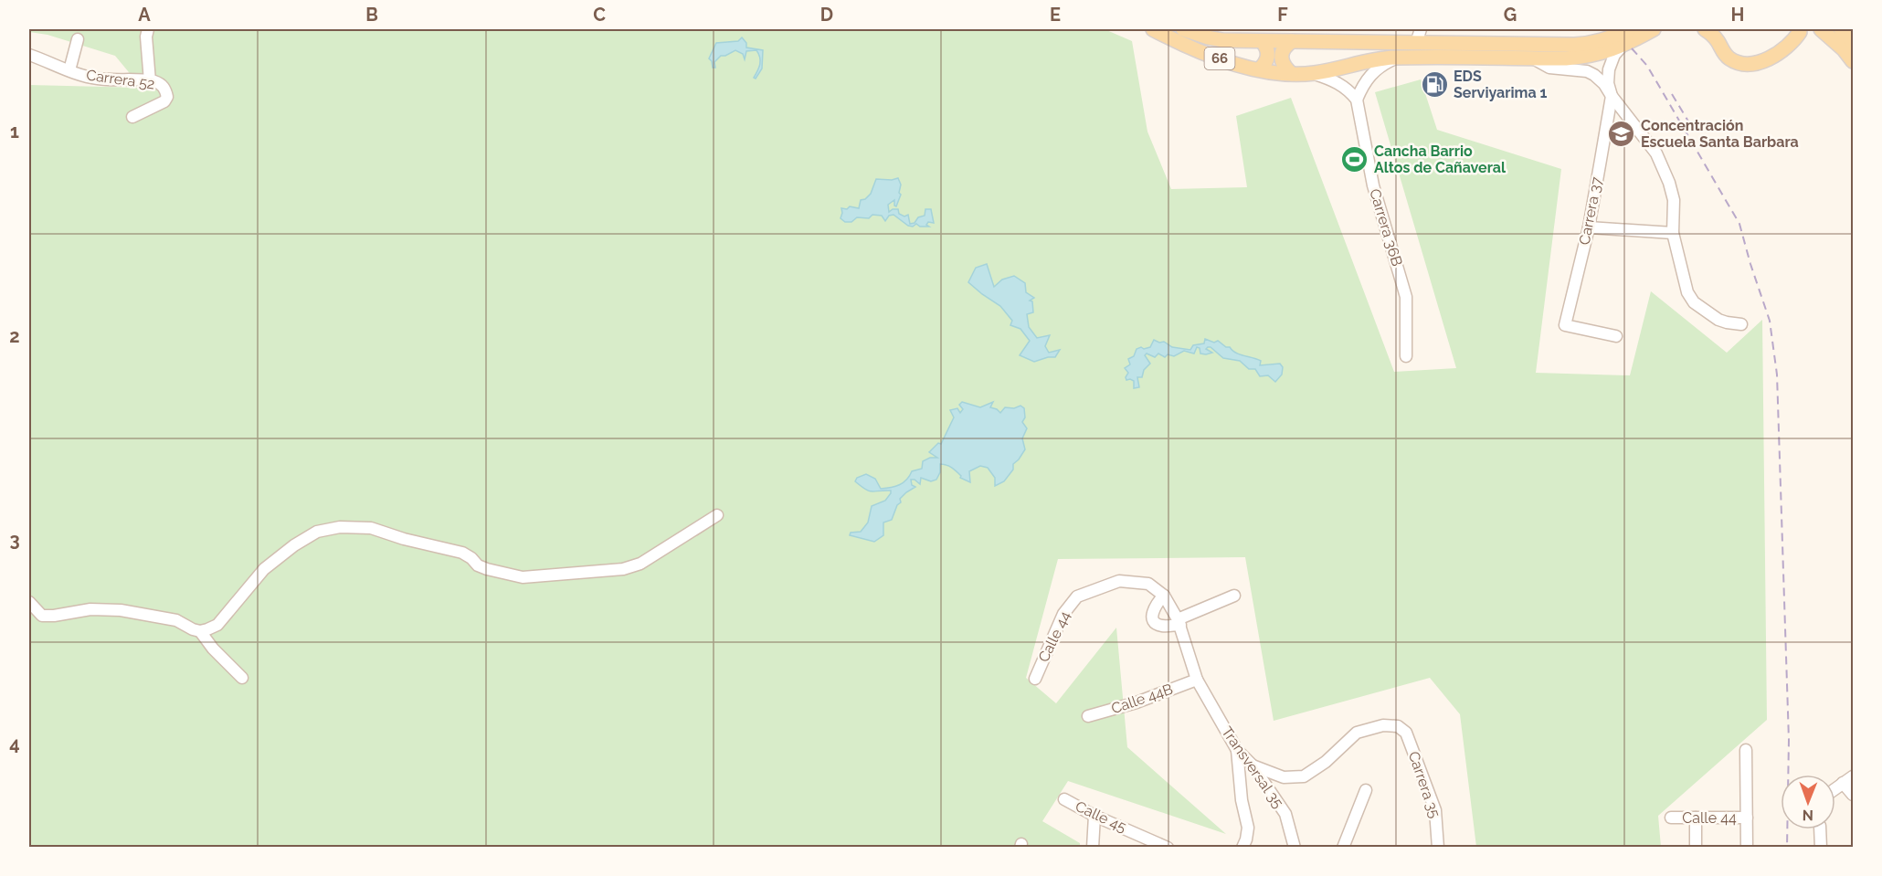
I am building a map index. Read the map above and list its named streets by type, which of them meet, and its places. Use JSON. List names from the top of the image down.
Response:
{
  "streets": {
    "main road": ["66"],
    "street": [
      "Carrera 52",
      "Carrera 37",
      "Carrera 36B",
      "Calle 44",
      "Calle 44B",
      "Transversal 35",
      "Carrera 35",
      "Calle 45"
    ]
  },
  "crossings": [
    ["66", "Carrera 37"],
    ["Calle 44", "Transversal 35"],
    ["Calle 44B", "Transversal 35"],
    ["Transversal 35", "Carrera 35"]
  ],
  "places": {
    "fuel station": ["EDS Serviyarima 1"],
    "school or university": ["Concentración Escuela Santa Barbara"],
    "sports": ["Cancha Barrio Altos de Cañaveral"]
  },
  "north": "bottom",
  "grid": {
    "columns": [
      "A",
      "B",
      "C",
      "D",
      "E",
      "F",
      "G",
      "H"
    ],
    "rows": [
      "1",
      "2",
      "3",
      "4"
    ]
  }
}
